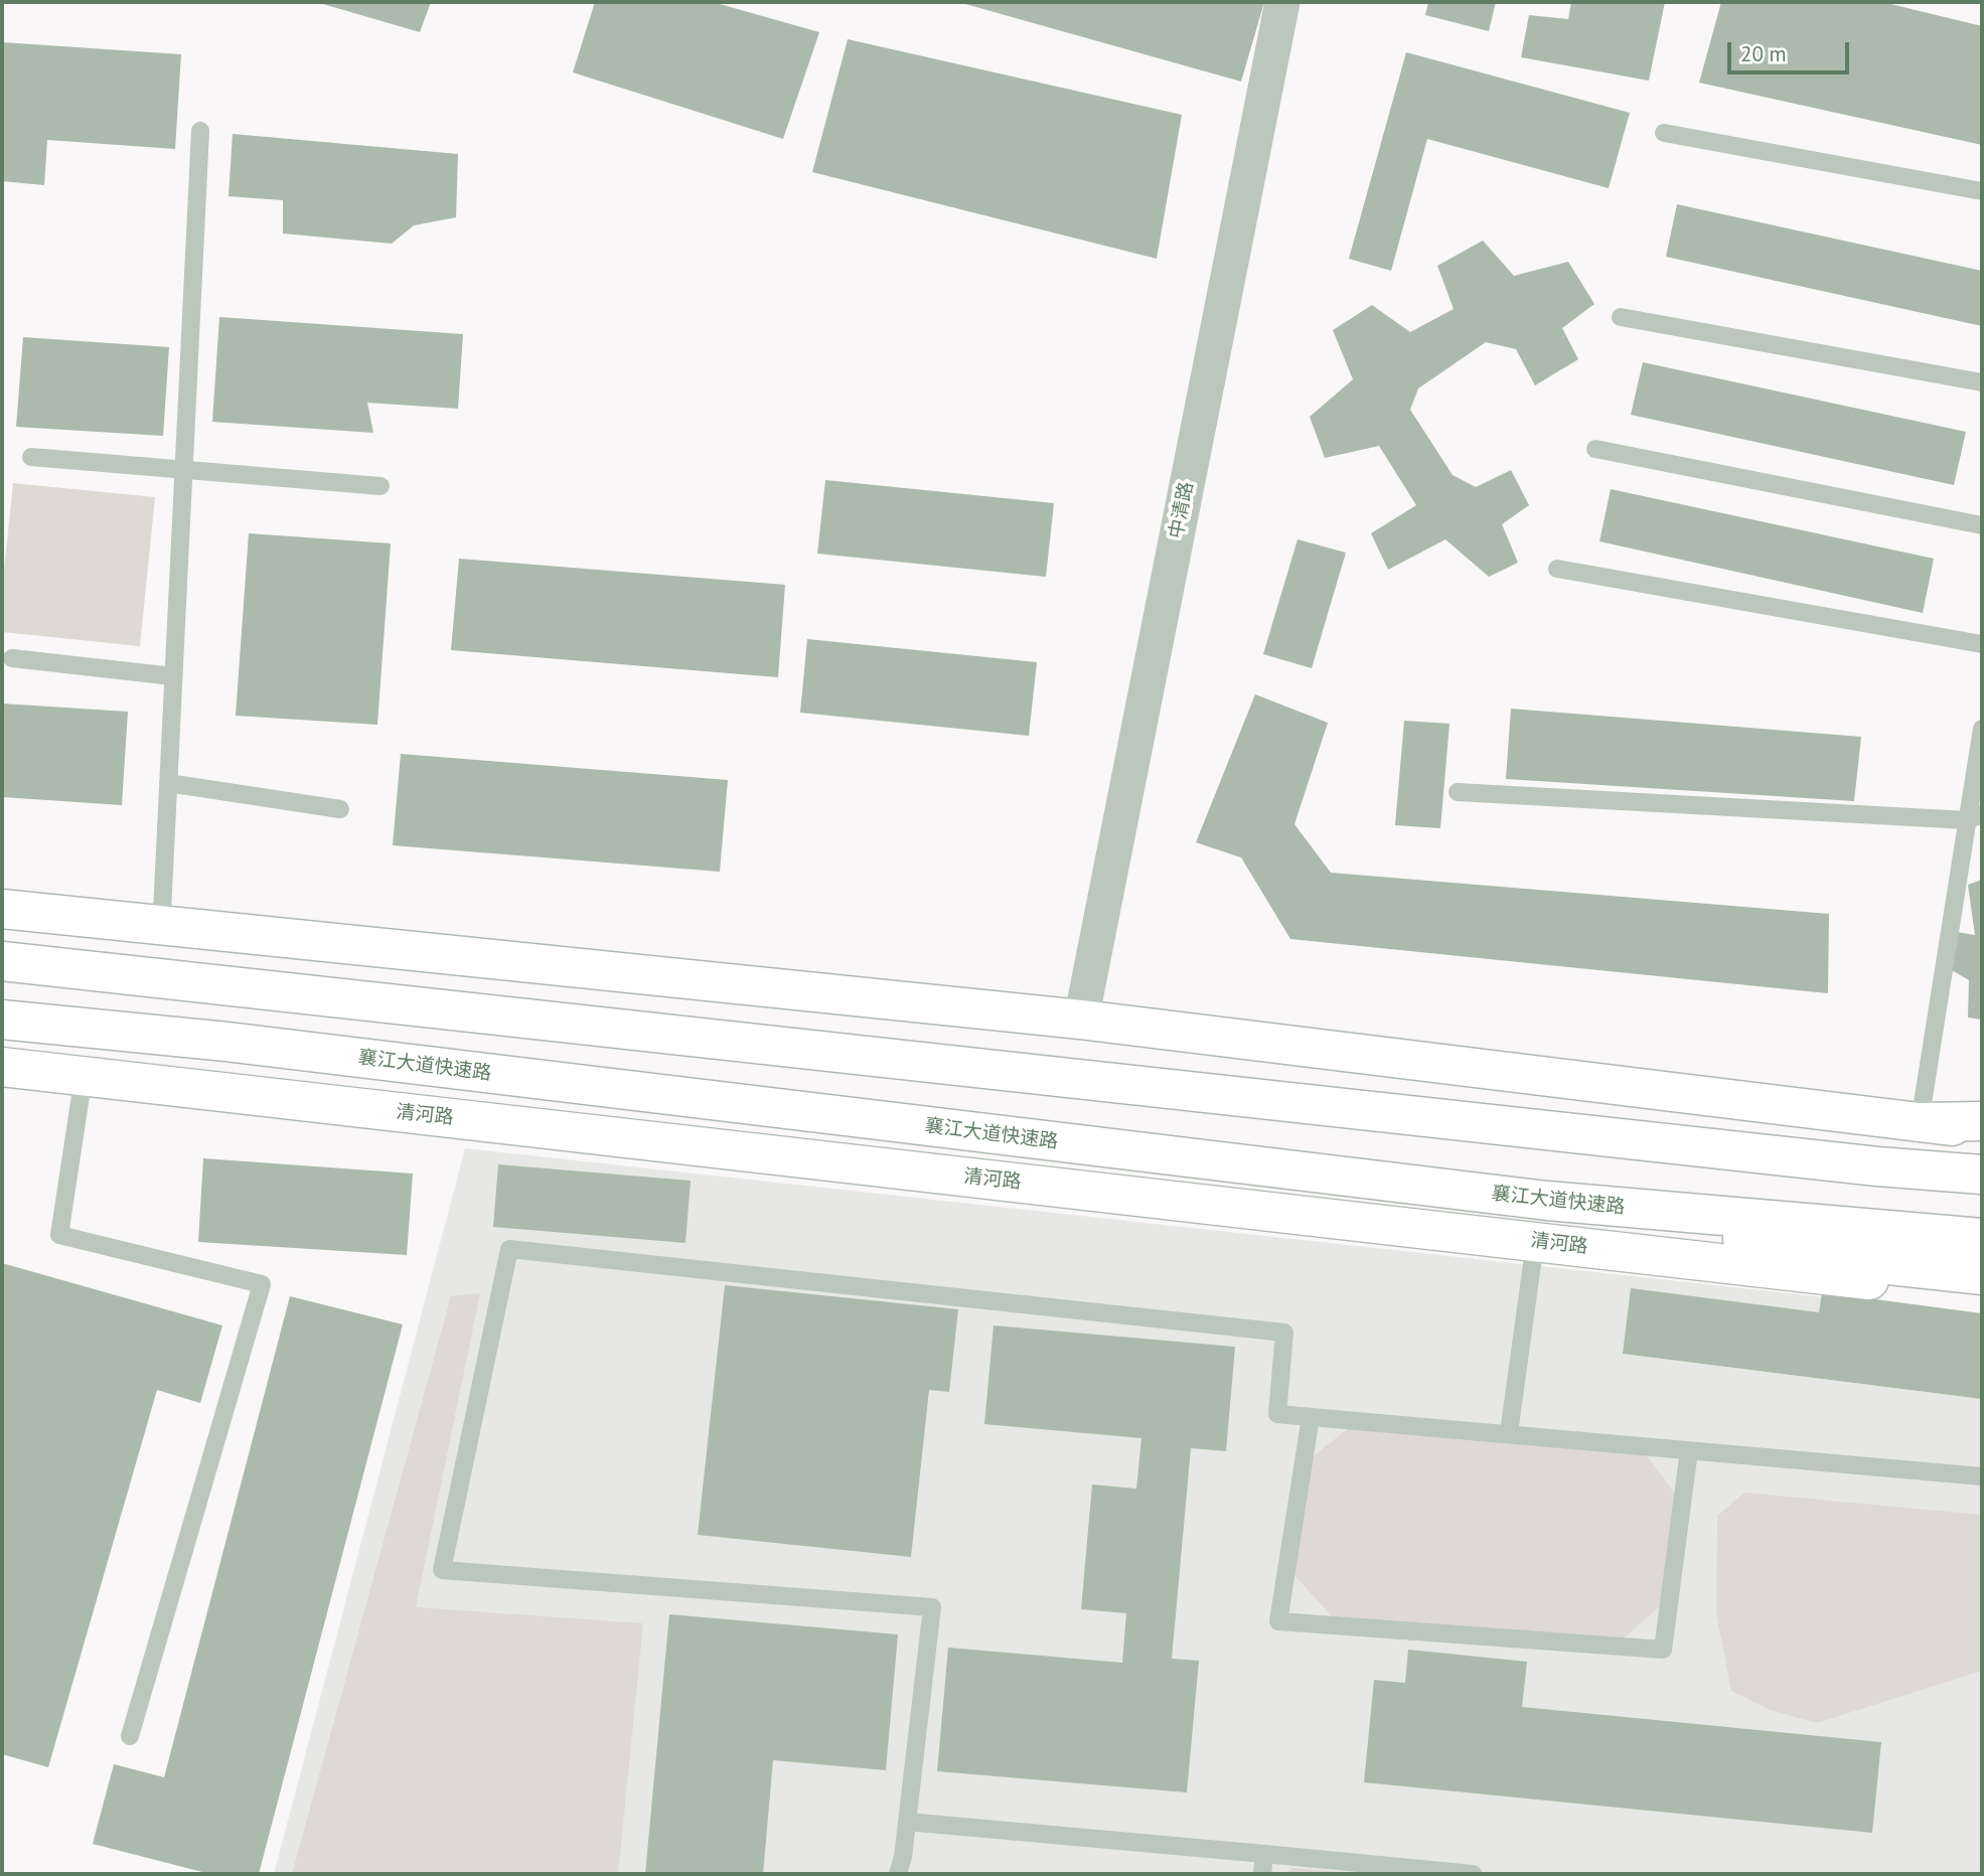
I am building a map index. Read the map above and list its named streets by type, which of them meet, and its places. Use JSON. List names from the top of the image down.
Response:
{
  "streets": {
    "main road": ["襄江大道快速路", "清河路"],
    "street": ["中清路"]
  },
  "scale_bar": "20 m"
}
